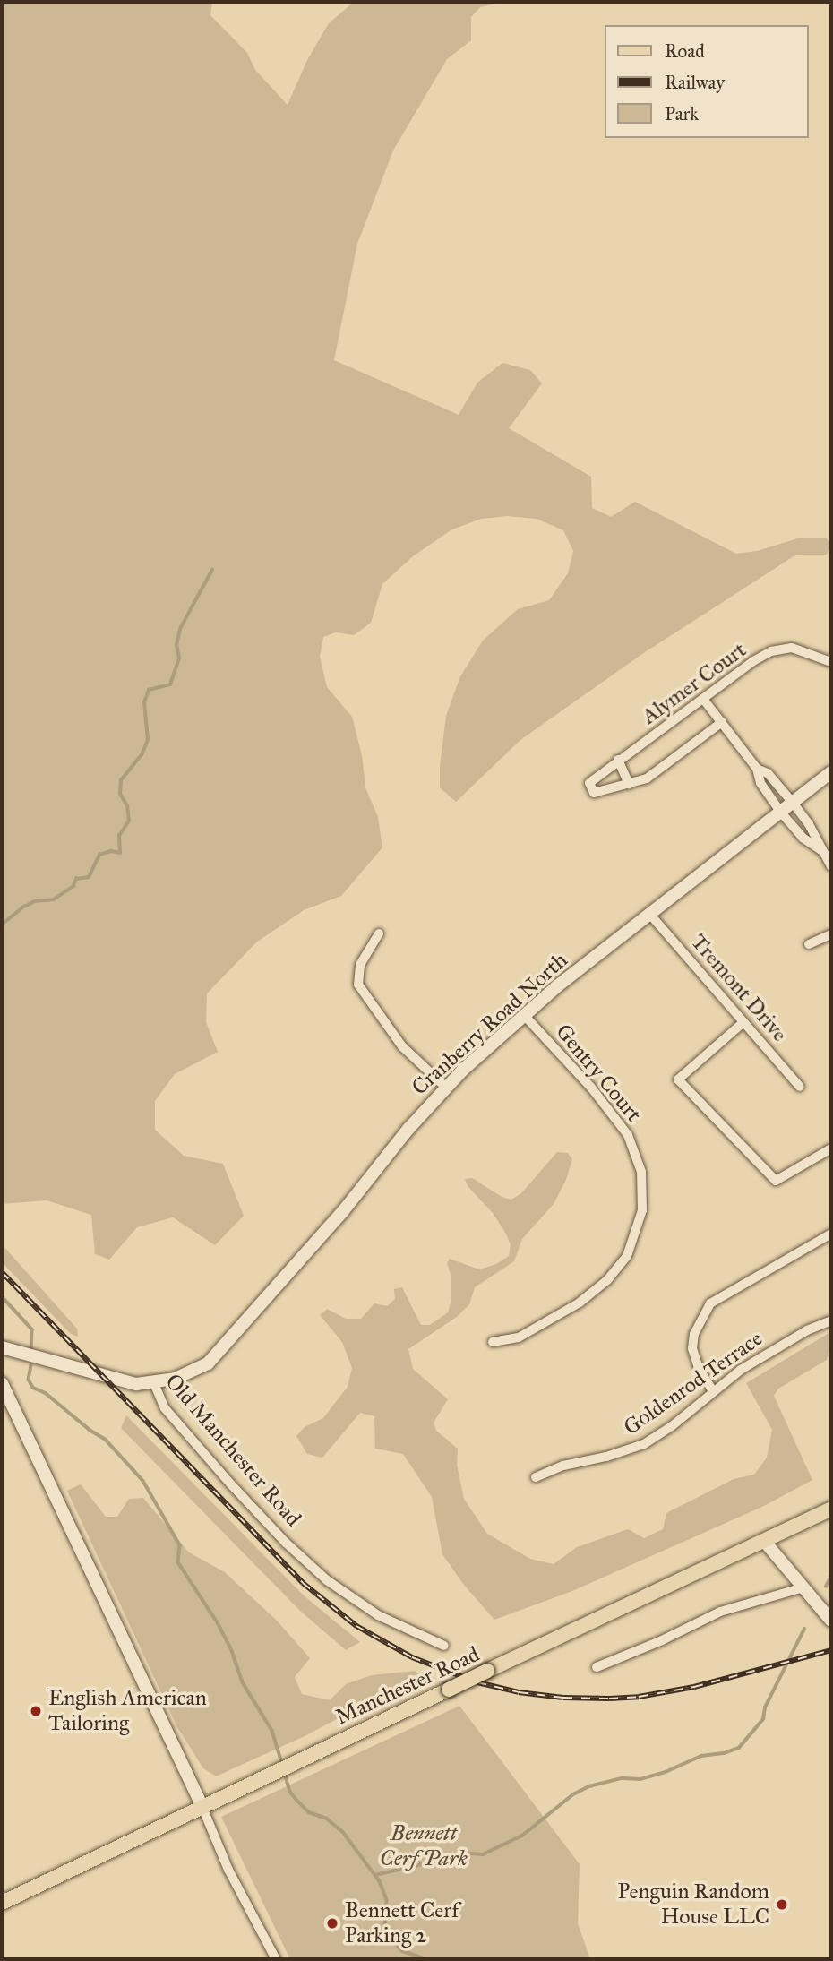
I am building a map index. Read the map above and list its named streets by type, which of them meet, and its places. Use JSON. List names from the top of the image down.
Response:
{
  "streets": {
    "main road": ["Manchester Road"],
    "street": [
      "Alymer Court",
      "Tremont Drive",
      "Cranberry Road North",
      "Gentry Court",
      "Goldenrod Terrace",
      "Old Manchester Road"
    ]
  },
  "crossings": [
    ["Tremont Drive", "Cranberry Road North"],
    ["Cranberry Road North", "Gentry Court"],
    ["Cranberry Road North", "Old Manchester Road"]
  ],
  "parks": ["Bennett Cerf Park"],
  "places": ["English American Tailoring", "Penguin Random House LLC", "Bennett Cerf Parking 2"],
  "legend": ["Road", "Railway", "Park"]
}
